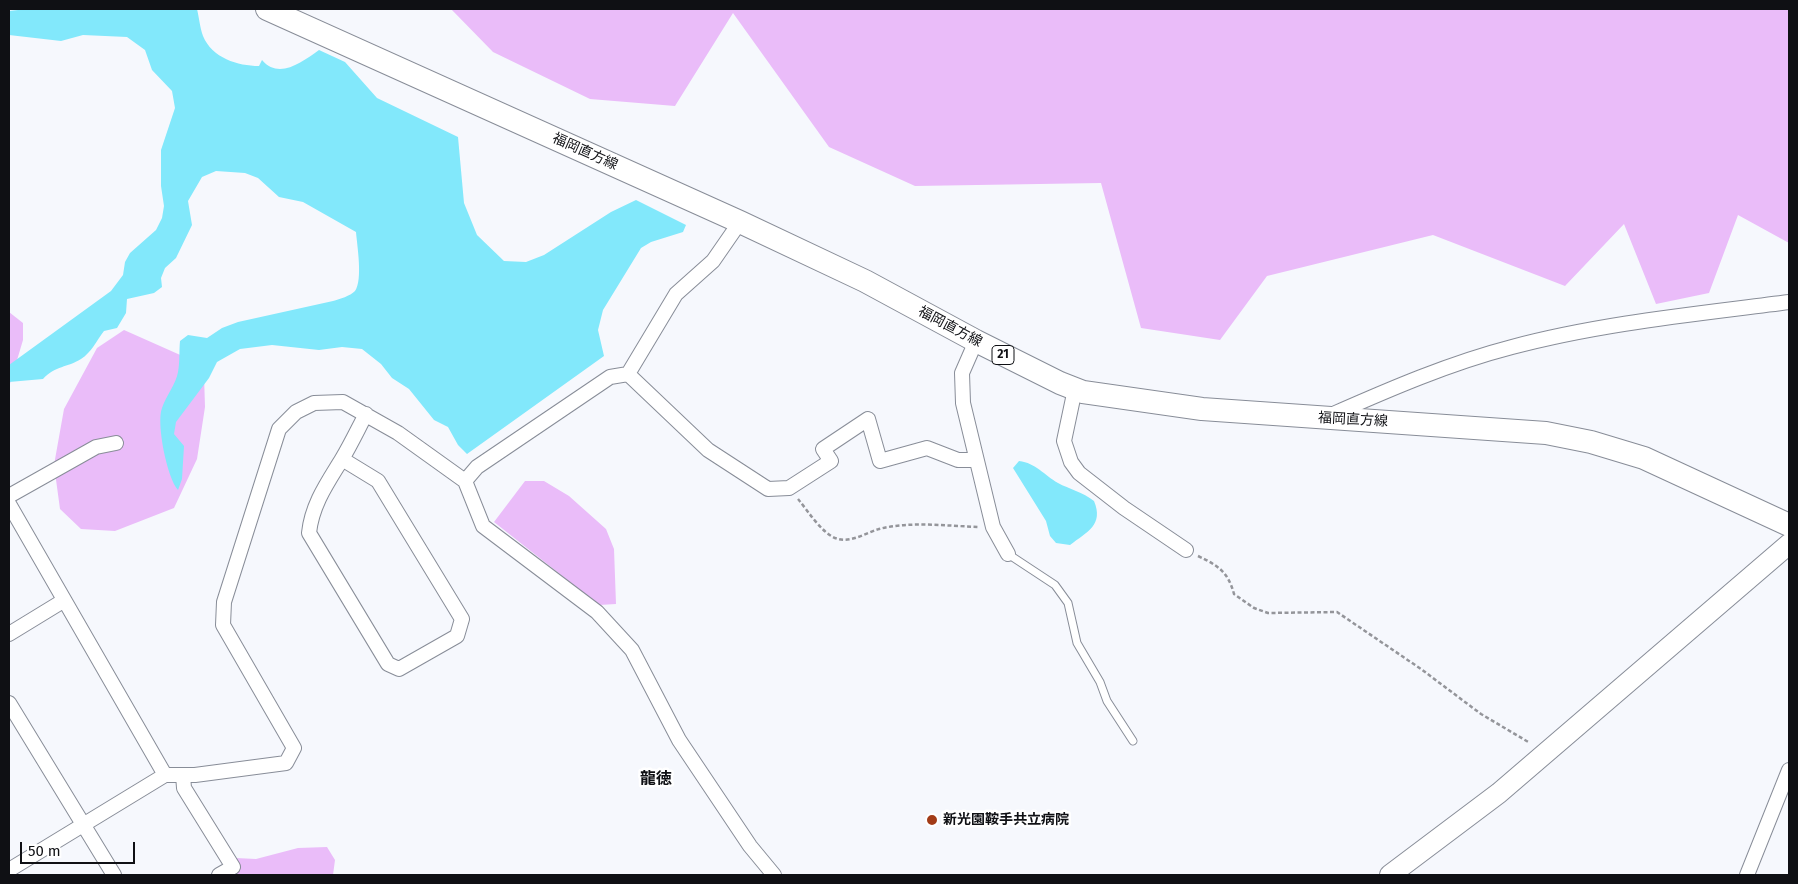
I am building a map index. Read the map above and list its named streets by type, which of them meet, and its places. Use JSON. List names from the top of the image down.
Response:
{
  "streets": {
    "main road": ["福岡直方線", "21"]
  },
  "districts": ["龍徳"],
  "places": ["新光園鞍手共立病院"],
  "scale_bar": "50 m"
}
